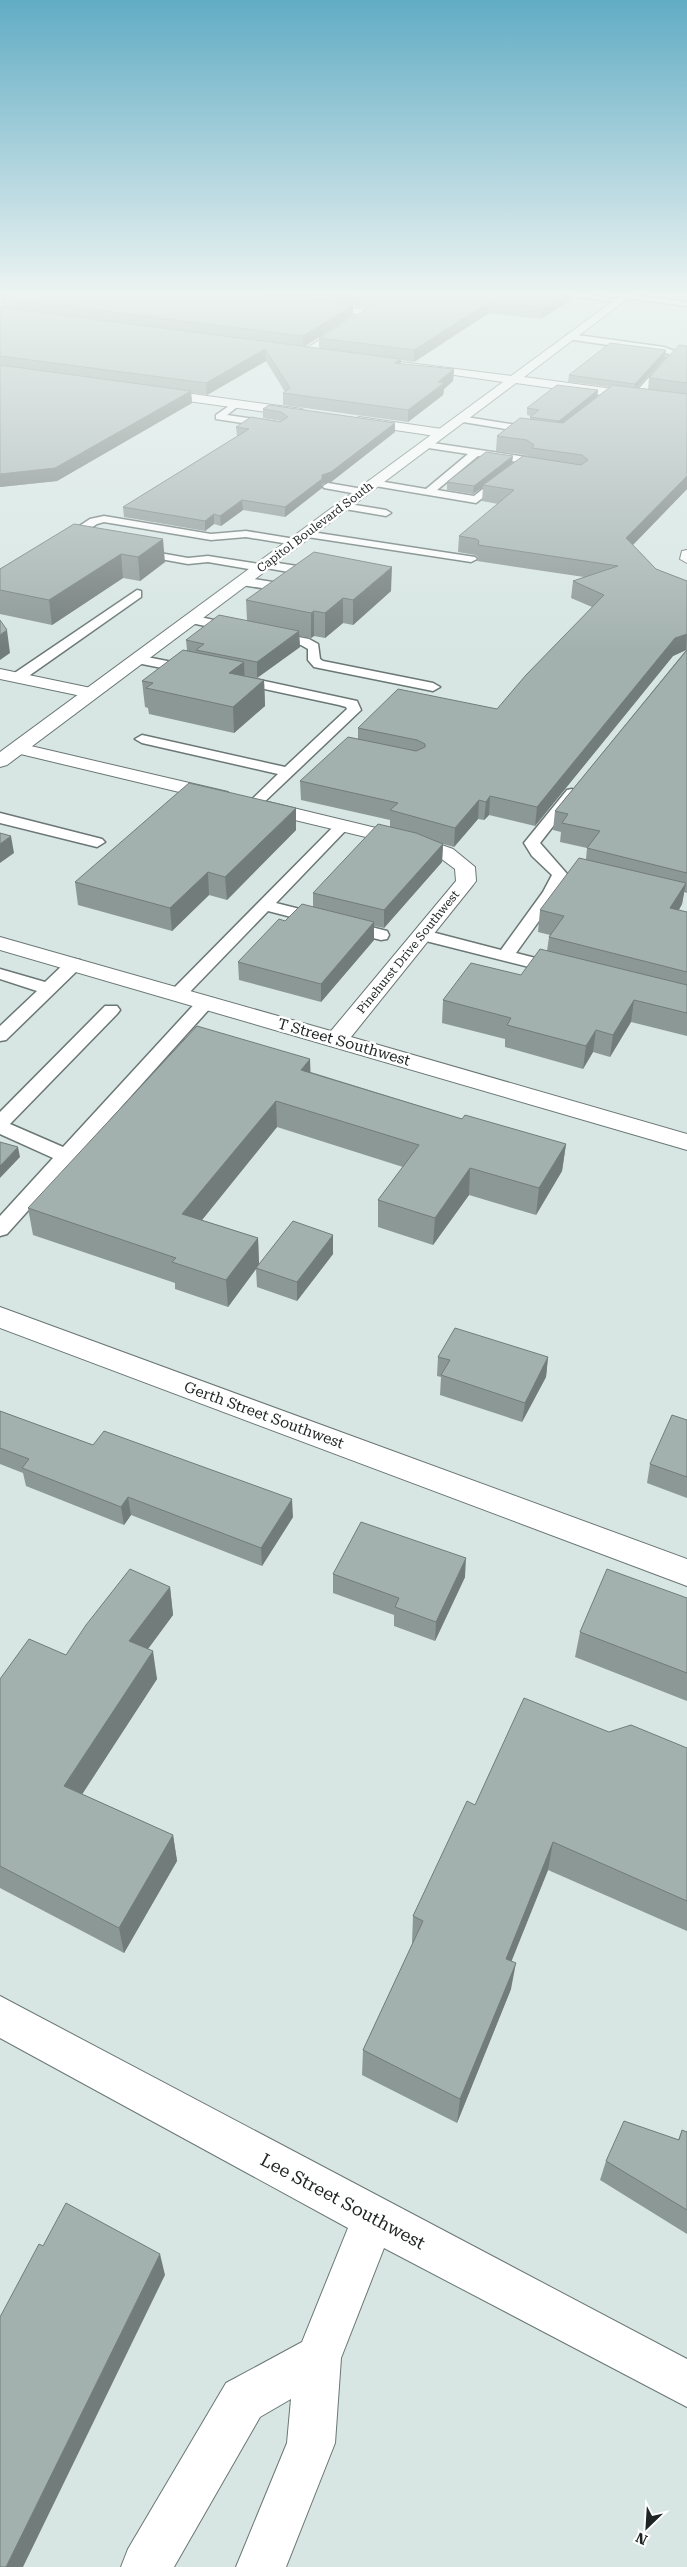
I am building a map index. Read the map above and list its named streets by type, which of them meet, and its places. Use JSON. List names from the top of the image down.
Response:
{
  "streets": {
    "street": [
      "Capitol Boulevard South",
      "Pinehurst Drive Southwest",
      "T Street Southwest",
      "Gerth Street Southwest",
      "Lee Street Southwest"
    ]
  },
  "crossings": [
    ["Capitol Boulevard South", "Pinehurst Drive Southwest"],
    ["Pinehurst Drive Southwest", "T Street Southwest"]
  ],
  "north": "bottom left"
}
